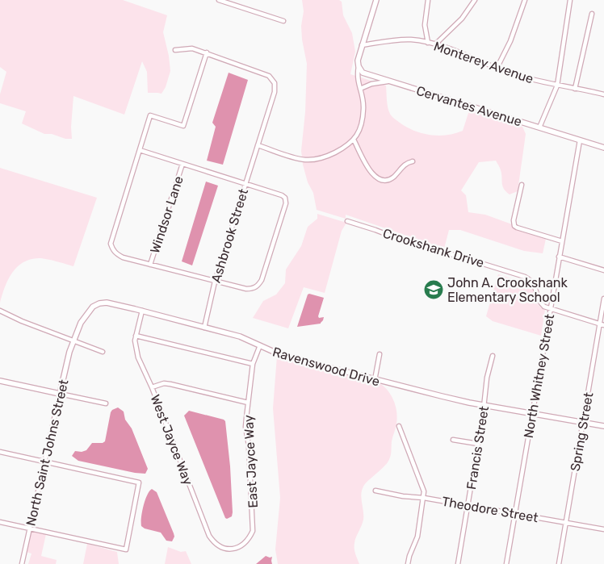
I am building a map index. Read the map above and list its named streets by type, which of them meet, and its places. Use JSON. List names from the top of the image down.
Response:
{
  "streets": {
    "street": [
      "Monterey Avenue",
      "Cervantes Avenue",
      "Windsor Lane",
      "Ashbrook Street",
      "Crookshank Drive",
      "Ravenswood Drive",
      "North Whitney Street",
      "Spring Street",
      "West Jayce Way",
      "Francis Street",
      "North Saint Johns Street",
      "East Jayce Way",
      "Theodore Street"
    ]
  },
  "crossings": [
    ["Cervantes Avenue", "North Whitney Street"],
    ["Ashbrook Street", "Ravenswood Drive"],
    ["Crookshank Drive", "North Whitney Street"],
    ["Ravenswood Drive", "North Whitney Street"],
    ["Ravenswood Drive", "Spring Street"],
    ["Ravenswood Drive", "West Jayce Way"],
    ["Ravenswood Drive", "Francis Street"],
    ["Ravenswood Drive", "North Saint Johns Street"],
    ["Ravenswood Drive", "East Jayce Way"],
    ["North Whitney Street", "Theodore Street"],
    ["Spring Street", "Theodore Street"],
    ["West Jayce Way", "East Jayce Way"],
    ["Francis Street", "Theodore Street"]
  ],
  "places": {
    "school or university": ["John A. Crookshank Elementary School"]
  }
}
